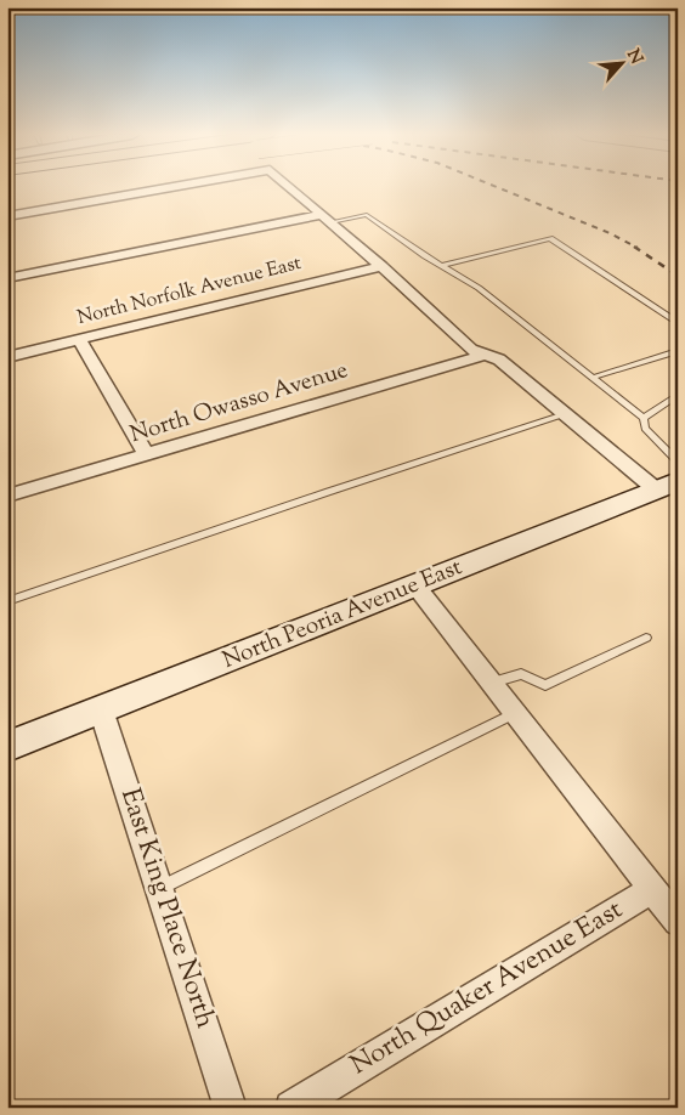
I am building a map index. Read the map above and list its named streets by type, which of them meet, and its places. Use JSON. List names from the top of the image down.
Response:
{
  "streets": {
    "main road": ["North Peoria Avenue East"],
    "street": [
      "North Norfolk Avenue East",
      "North Owasso Avenue",
      "East King Place North",
      "North Quaker Avenue East"
    ]
  },
  "crossings": [
    ["North Peoria Avenue East", "East King Place North"]
  ],
  "north": "top right"
}
